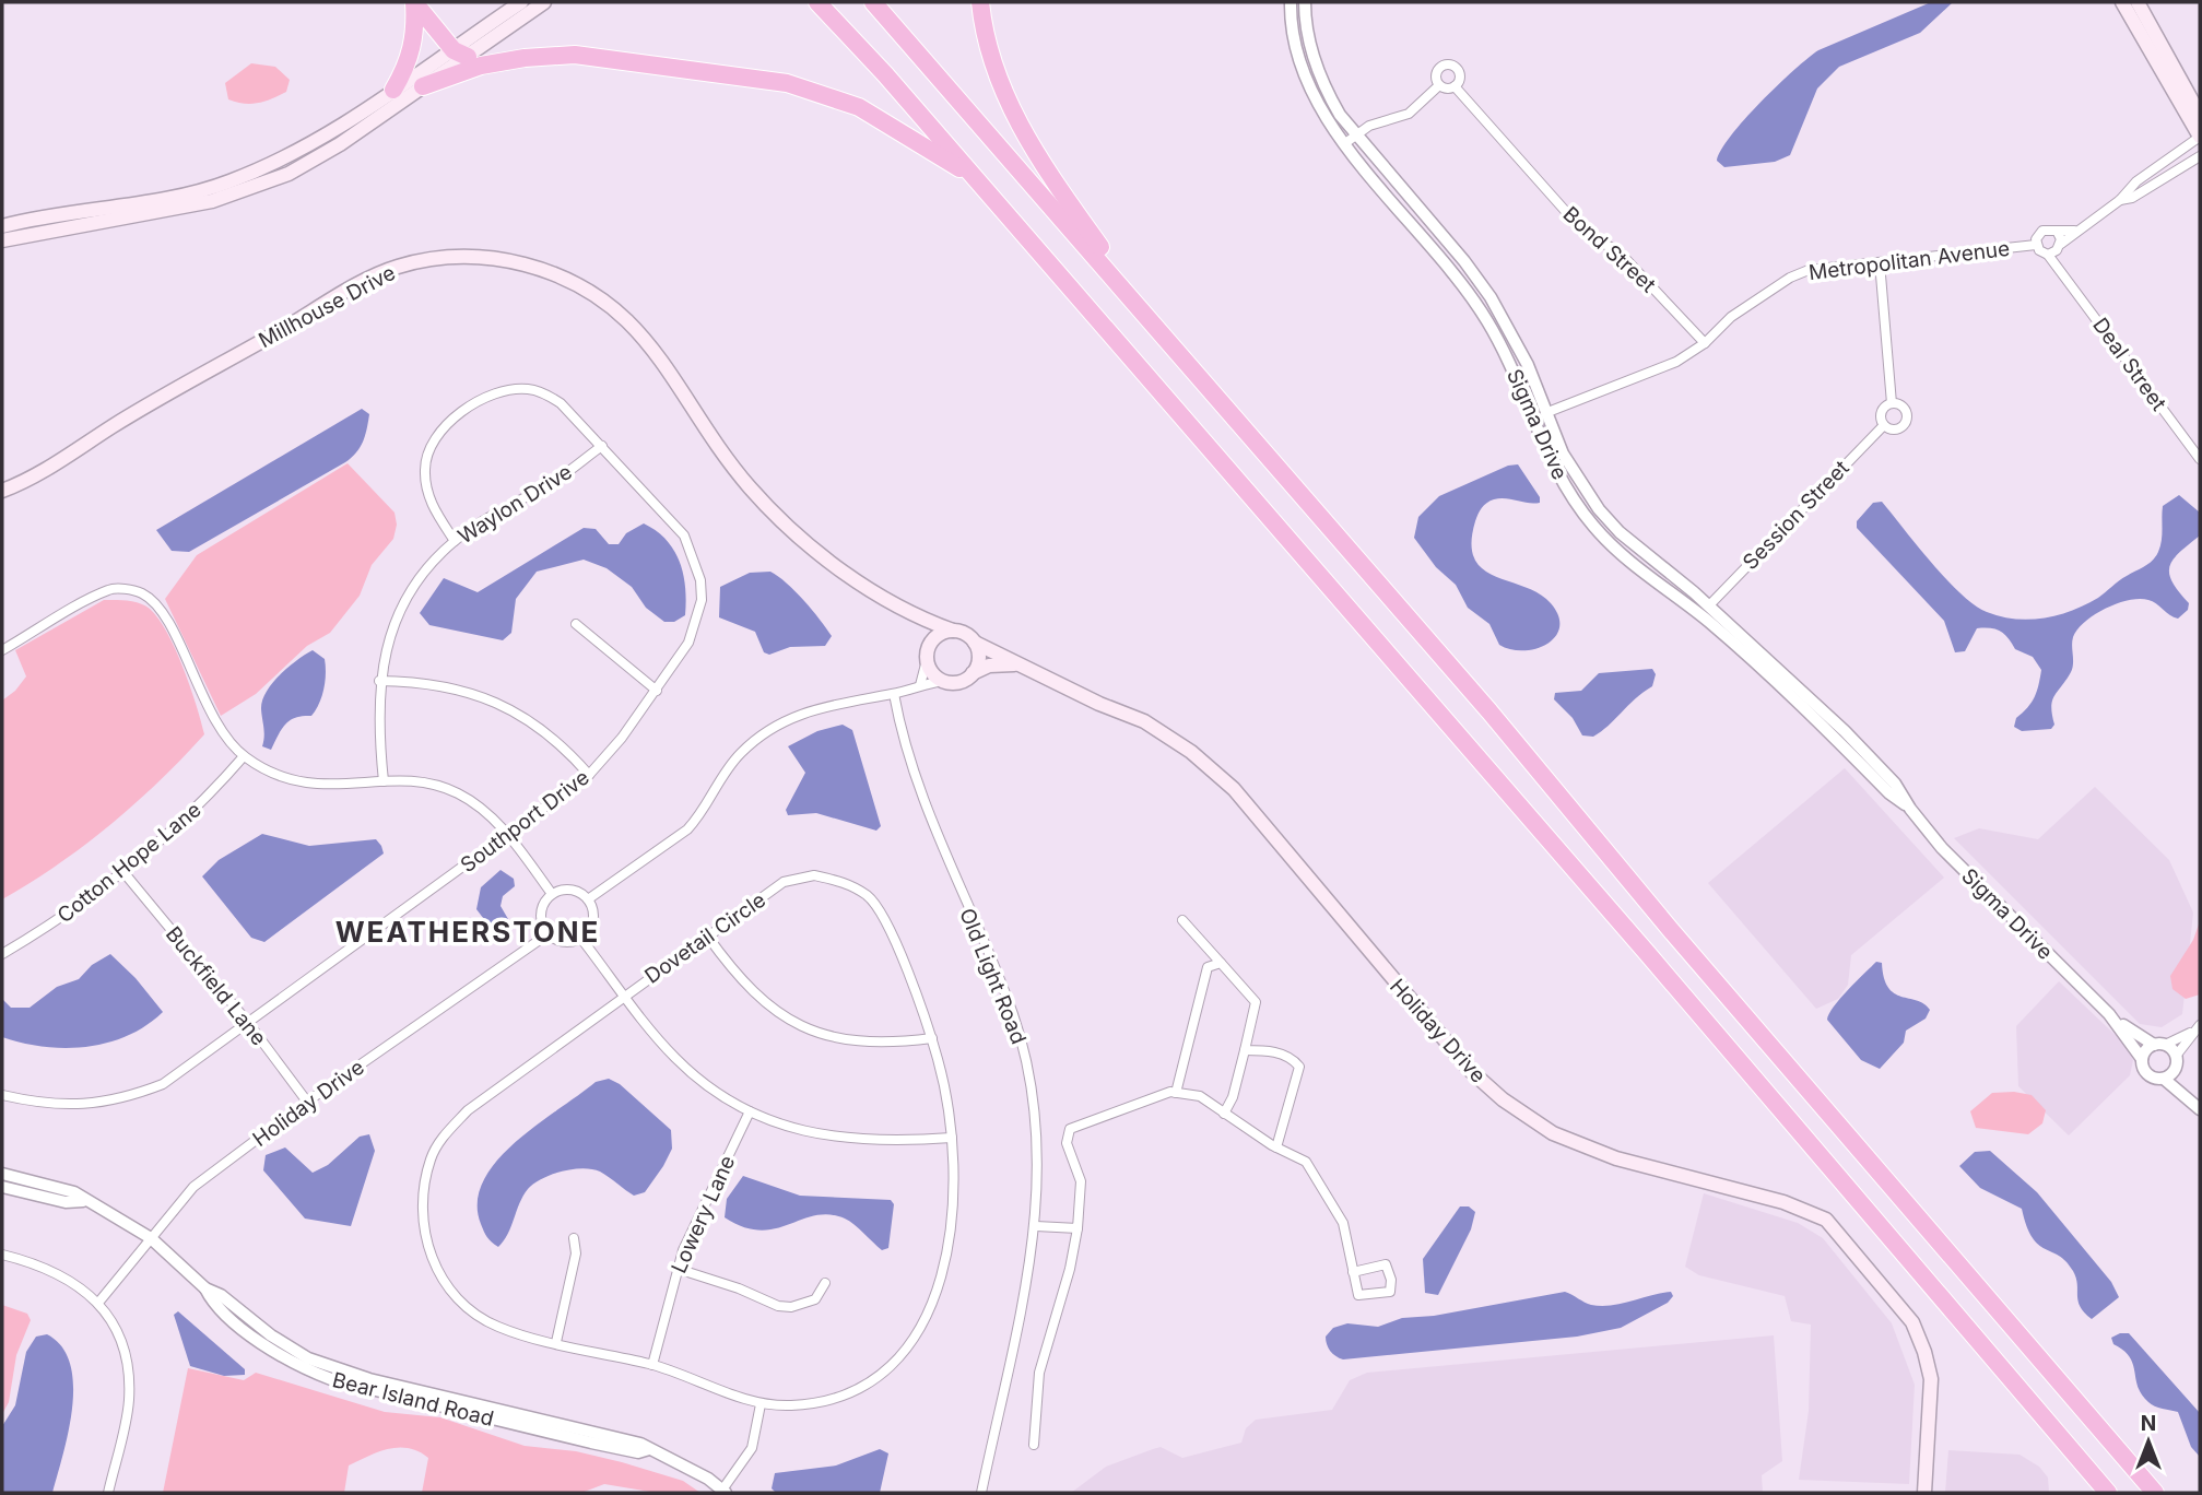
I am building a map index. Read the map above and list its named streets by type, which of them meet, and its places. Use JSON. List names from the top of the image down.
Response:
{
  "streets": {
    "main road": ["Millhouse Drive", "Holiday Drive"],
    "street": [
      "Bond Street",
      "Metropolitan Avenue",
      "Deal Street",
      "Sigma Drive",
      "Waylon Drive",
      "Session Street",
      "Southport Drive",
      "Cotton Hope Lane",
      "Dovetail Circle",
      "Old Light Road",
      "Buckfield Lane",
      "Lowery Lane",
      "Bear Island Road"
    ]
  },
  "crossings": [
    ["Bond Street", "Metropolitan Avenue"],
    ["Metropolitan Avenue", "Deal Street"],
    ["Metropolitan Avenue", "Sigma Drive"],
    ["Millhouse Drive", "Holiday Drive"],
    ["Sigma Drive", "Session Street"],
    ["Waylon Drive", "Southport Drive"],
    ["Southport Drive", "Buckfield Lane"],
    ["Cotton Hope Lane", "Buckfield Lane"],
    ["Dovetail Circle", "Lowery Lane"],
    ["Buckfield Lane", "Holiday Drive"],
    ["Holiday Drive", "Bear Island Road"]
  ],
  "districts": ["WEATHERSTONE"],
  "north": "top"
}
